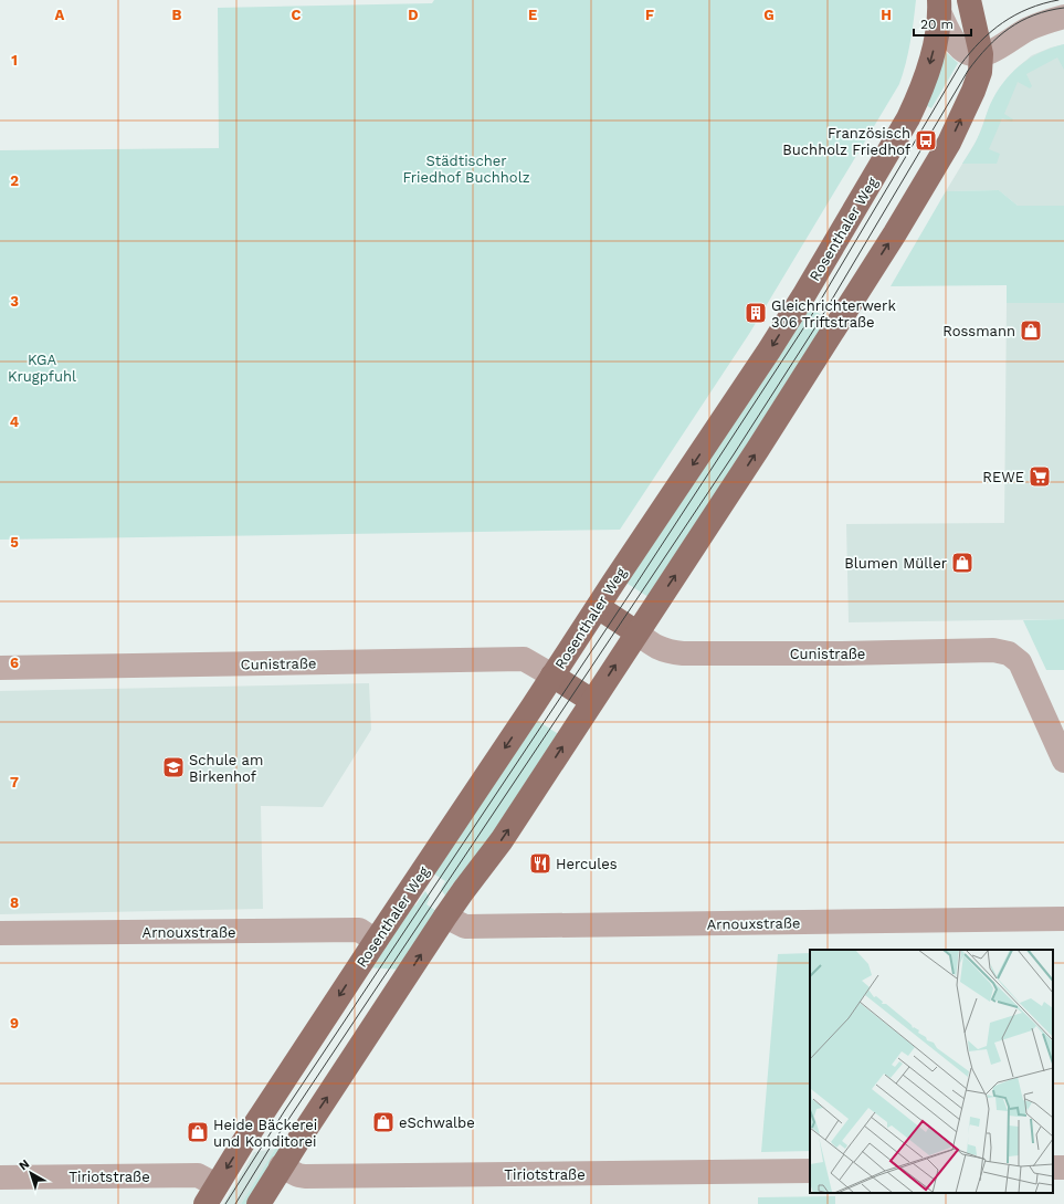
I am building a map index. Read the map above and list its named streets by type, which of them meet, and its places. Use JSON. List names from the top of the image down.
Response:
{
  "streets": {
    "main road": ["Rosenthaler Weg"],
    "street": ["Cunistraße", "Arnouxstraße", "Tiriotstraße"]
  },
  "crossings": [
    ["Rosenthaler Weg", "Cunistraße"],
    ["Rosenthaler Weg", "Arnouxstraße"],
    ["Rosenthaler Weg", "Tiriotstraße"]
  ],
  "parks": ["Städtischer Friedhof Buchholz", "KGA Krugpfuhl"],
  "places": {
    "bus stop": ["Französisch Buchholz Friedhof"],
    "building": ["Gleichrichterwerk 306 Triftstraße"],
    "shop": [
      "Rossmann",
      "Blumen Müller",
      "eSchwalbe",
      "Heide Bäckerei und Konditorei"
    ],
    "supermarket": ["REWE"],
    "school or university": ["Schule am Birkenhof"],
    "restaurant": ["Hercules"]
  },
  "scale_bar": "20 m",
  "north": "top left",
  "grid": {
    "columns": [
      "A",
      "B",
      "C",
      "D",
      "E",
      "F",
      "G",
      "H"
    ],
    "rows": [
      "1",
      "2",
      "3",
      "4",
      "5",
      "6",
      "7",
      "8",
      "9"
    ]
  }
}
